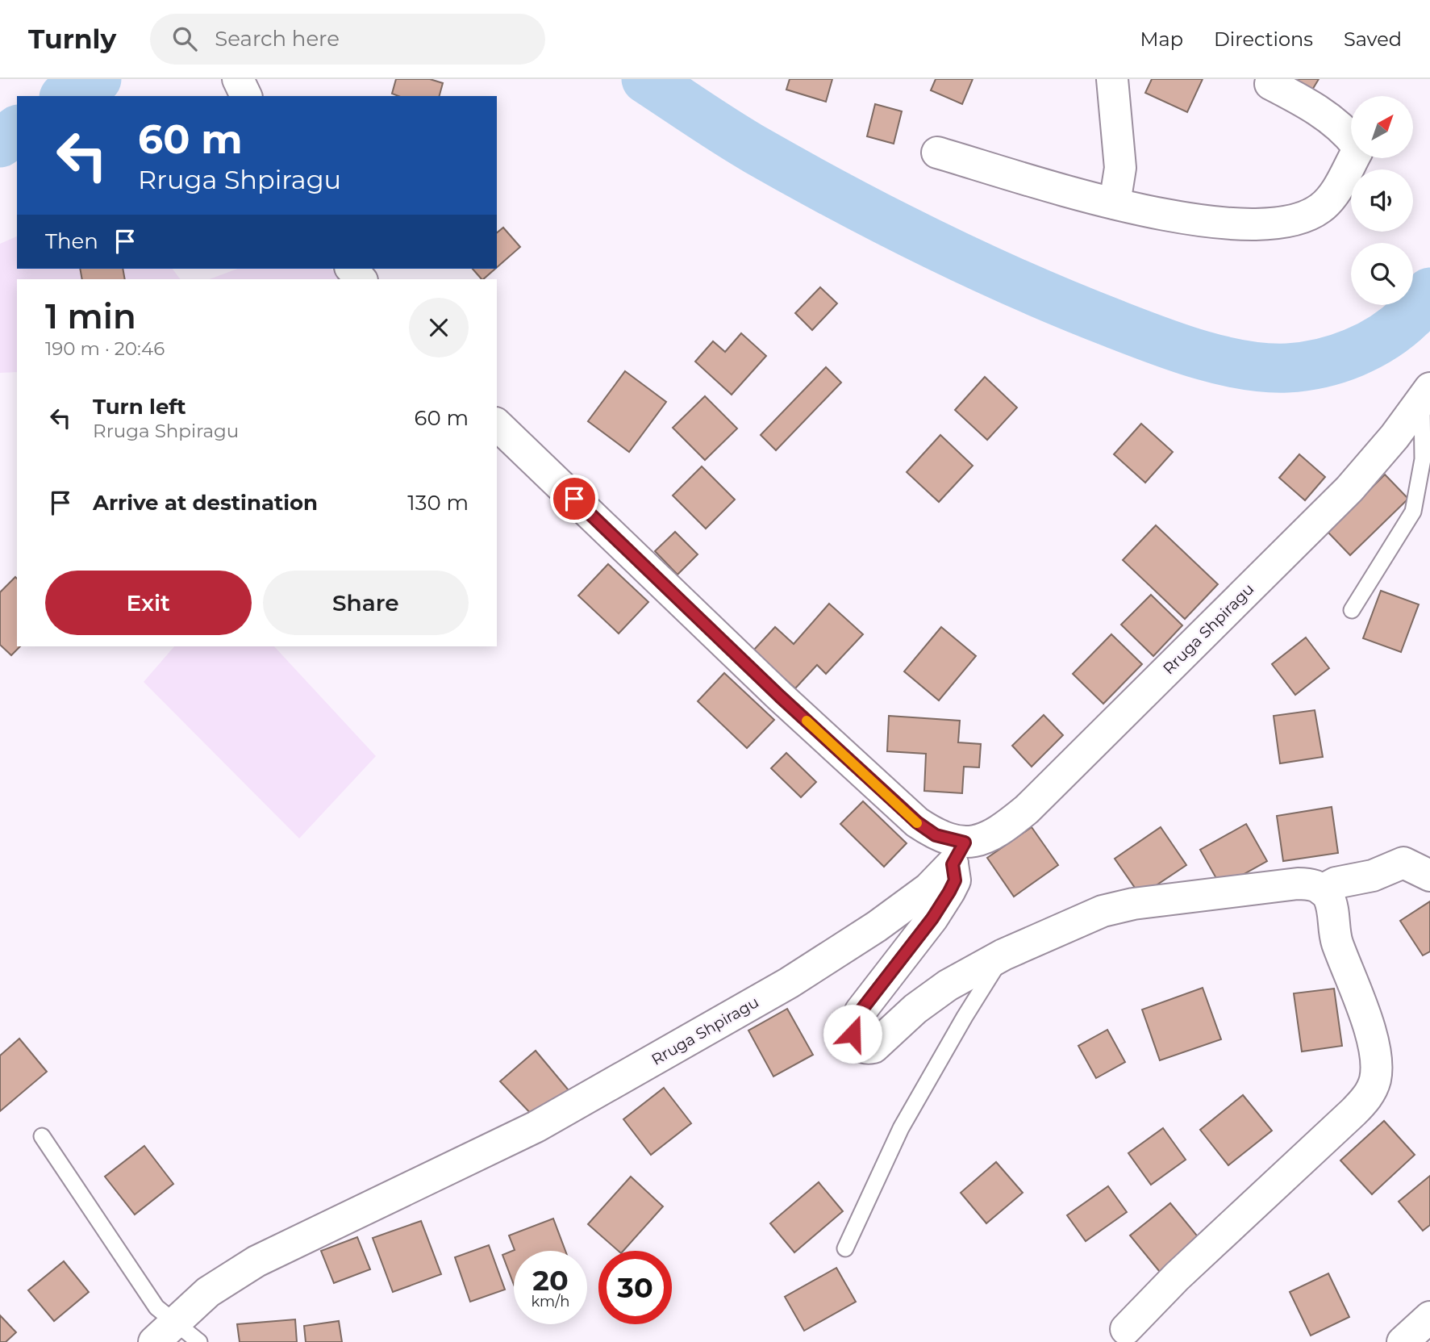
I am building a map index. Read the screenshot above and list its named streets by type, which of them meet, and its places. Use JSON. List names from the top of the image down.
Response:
{
  "streets": {
    "street": ["Rruga Shpiragu"]
  },
  "north": "top right",
  "page": {
    "header": "Turnly",
    "search": "Search here",
    "nav": ["Map", "Directions", "Saved"],
    "turn": ["60 m", "Rruga Shpiragu"],
    "then": "Then",
    "heading": ["1 min", "190 m · 20:46"],
    "list": [
      {
        "name": "Turn left",
        "note": "Rruga Shpiragu",
        "value": "60 m"
      },
      {
        "name": "Arrive at destination",
        "value": "130 m"
      }
    ],
    "buttons": ["Exit", "Share"],
    "speed": "20 km/h",
    "limit": "30"
  }
}
